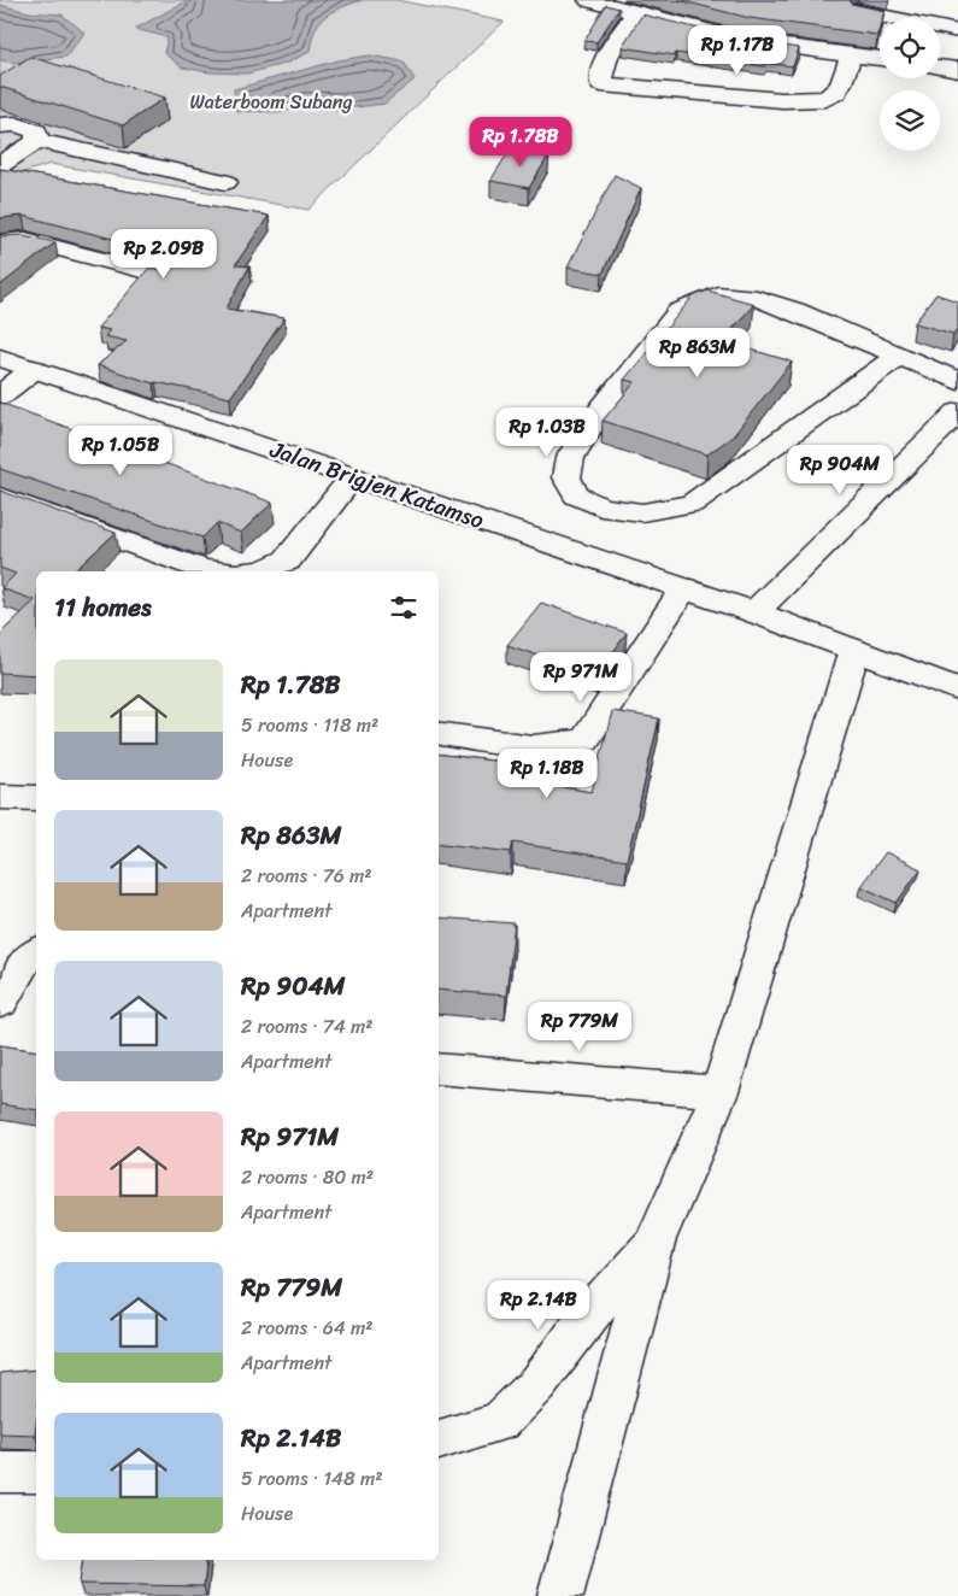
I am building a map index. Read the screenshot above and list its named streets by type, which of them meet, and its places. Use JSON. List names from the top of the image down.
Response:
{
  "streets": {
    "street": ["Jalan Brigjen Katamso"]
  },
  "parks": ["Waterboom Subang"],
  "page": {
    "price": [
      "Rp 1.17B",
      "Rp 1.78B",
      "Rp 2.09B",
      "Rp 863M",
      "Rp 1.03B",
      "Rp 1.05B",
      "Rp 904M",
      "Rp 971M",
      "Rp 1.18B",
      "Rp 779M",
      "Rp 2.14B"
    ],
    "heading": "11 homes",
    "list": [
      {
        "name": "Rp 1.78B",
        "note": "5 rooms · 118 m² · House"
      },
      {
        "name": "Rp 863M",
        "note": "2 rooms · 76 m² · Apartment"
      },
      {
        "name": "Rp 904M",
        "note": "2 rooms · 74 m² · Apartment"
      },
      {
        "name": "Rp 971M",
        "note": "2 rooms · 80 m² · Apartment"
      },
      {
        "name": "Rp 779M",
        "note": "2 rooms · 64 m² · Apartment"
      },
      {
        "name": "Rp 2.14B",
        "note": "5 rooms · 148 m² · House"
      }
    ]
  }
}
